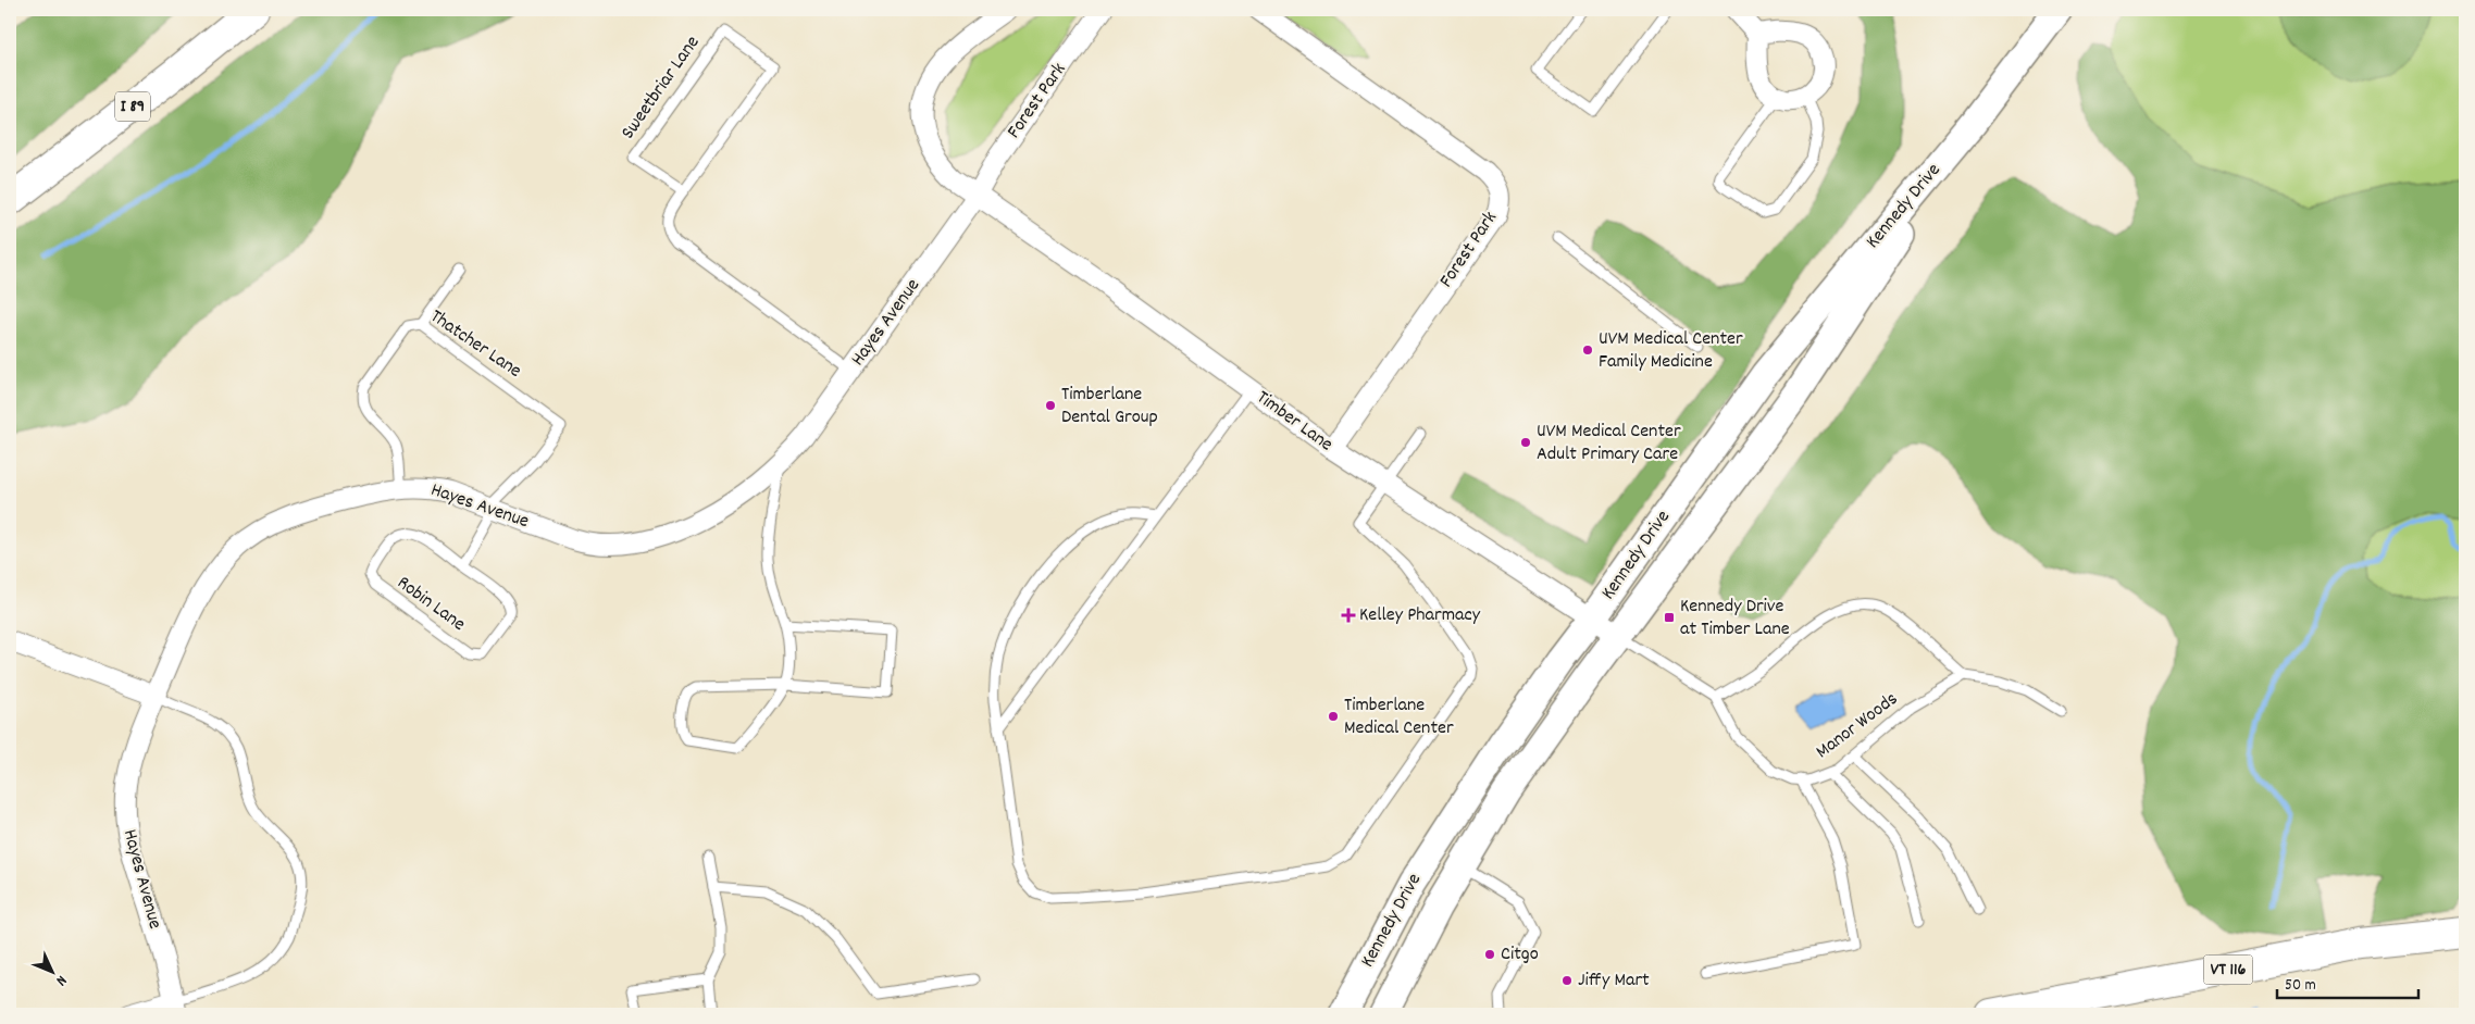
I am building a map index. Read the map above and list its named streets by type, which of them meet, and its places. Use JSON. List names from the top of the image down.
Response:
{
  "streets": {
    "main road": ["I 89", "Kennedy Drive", "VT 116"],
    "street": ["Forest Park", "Hayes Avenue", "Timber Lane"],
    "lane": [
      "Sweetbriar Lane",
      "Thatcher Lane",
      "Robin Lane",
      "Manor Woods"
    ]
  },
  "crossings": [
    ["Sweetbriar Lane", "Hayes Avenue"],
    ["Forest Park", "Hayes Avenue"],
    ["Forest Park", "Timber Lane"],
    ["Kennedy Drive", "Timber Lane"],
    ["Kennedy Drive", "Manor Woods"],
    ["Hayes Avenue", "Thatcher Lane"],
    ["Hayes Avenue", "Timber Lane"],
    ["Timber Lane", "Manor Woods"]
  ],
  "places": {
    "other": [
      "UVM Medical Center Family Medicine",
      "Timberlane Dental Group",
      "UVM Medical Center Adult Primary Care",
      "Timberlane Medical Center",
      "Citgo",
      "Jiffy Mart"
    ],
    "health": ["Kelley Pharmacy"],
    "transit": ["Kennedy Drive at Timber Lane"]
  },
  "scale_bar": "50 m",
  "north": "bottom right"
}
